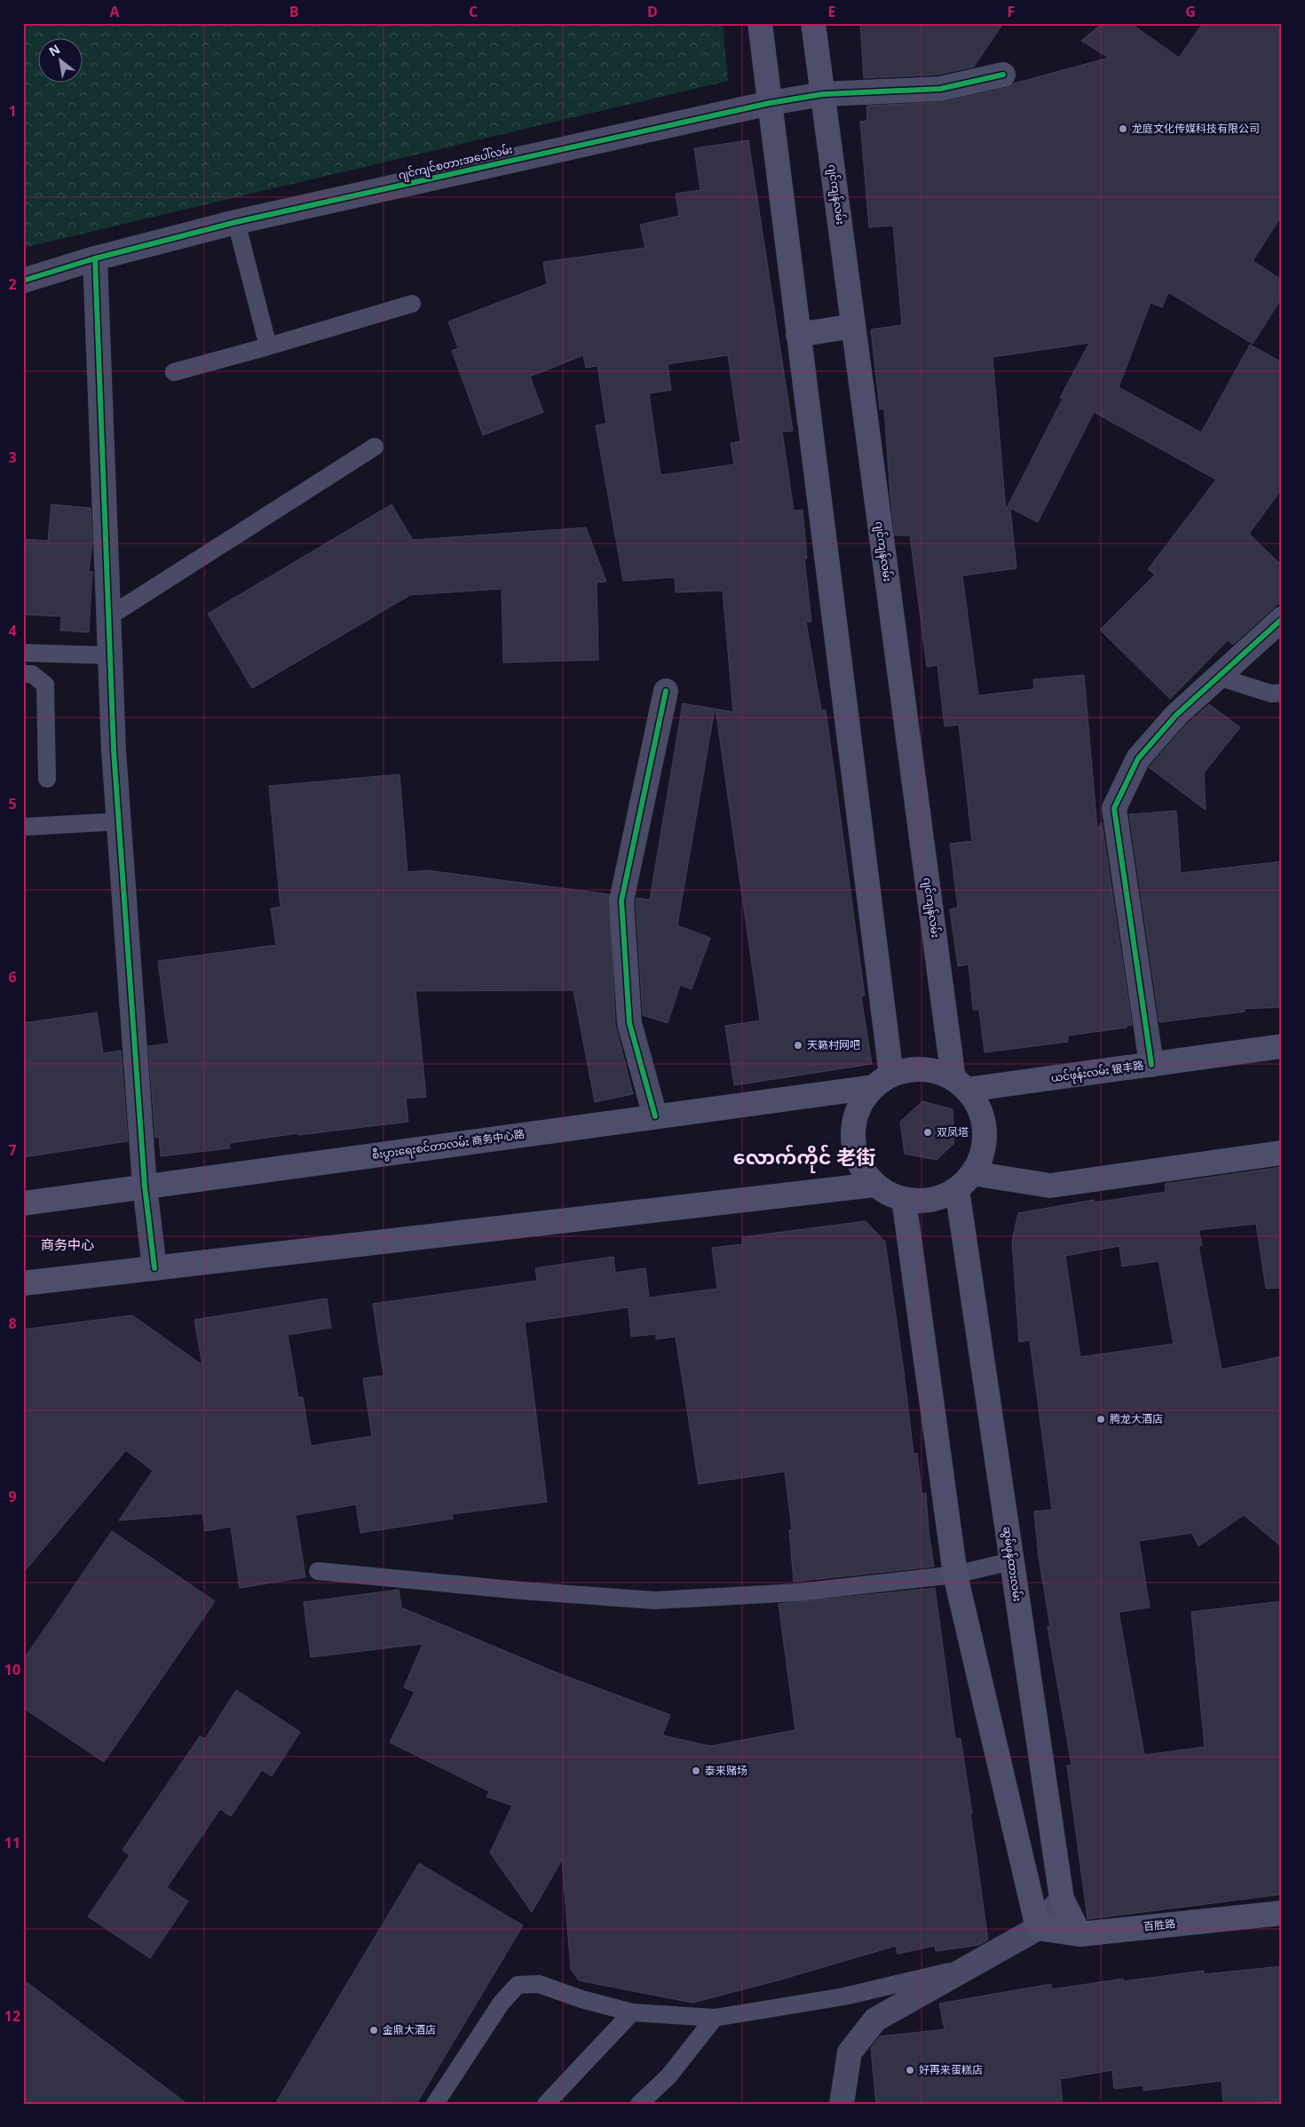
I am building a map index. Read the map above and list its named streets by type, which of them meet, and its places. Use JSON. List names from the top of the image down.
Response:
{
  "streets": {
    "main road": [
      "ဂျင်ကျန်လမ်း",
      "ယင်ဖုန်းလမ်း 银丰路",
      "စီးပွားရေးစင်တာလမ်း 商务中心路",
      "ဆွမ်ဖုန်ထားလမ်း",
      "百胜路"
    ],
    "street": ["ဂျင်ကျင်စတားအပေါ်လမ်း"]
  },
  "crossings": [
    ["ဂျင်ကျင်စတားအပေါ်လမ်း", "ဂျင်ကျန်လမ်း"],
    ["ဂျင်ကျန်လမ်း", "ယင်ဖုန်းလမ်း 银丰路"],
    ["ဂျင်ကျန်လမ်း", "စီးပွားရေးစင်တာလမ်း 商务中心路"],
    ["ဂျင်ကျန်လမ်း", "ဆွမ်ဖုန်ထားလမ်း"],
    ["ယင်ဖုန်းလမ်း 银丰路", "စီးပွားရေးစင်တာလမ်း 商务中心路"],
    ["ယင်ဖုန်းလမ်း 银丰路", "ဆွမ်ဖုန်ထားလမ်း"],
    ["စီးပွားရေးစင်တာလမ်း 商务中心路", "ဆွမ်ဖုန်ထားလမ်း"],
    ["ဆွမ်ဖုန်ထားလမ်း", "百胜路"]
  ],
  "districts": ["လောက်ကိုင် 老街", "商务中心"],
  "places": [
    "龙庭文化传媒科技有限公司",
    "天籁村网吧",
    "双凤塔",
    "腾龙大酒店",
    "泰来赌场",
    "金鼎大酒店",
    "好再来蛋糕店"
  ],
  "north": "top left",
  "grid": {
    "columns": [
      "A",
      "B",
      "C",
      "D",
      "E",
      "F",
      "G"
    ],
    "rows": [
      "1",
      "2",
      "3",
      "4",
      "5",
      "6",
      "7",
      "8",
      "9",
      "10",
      "11",
      "12"
    ]
  }
}
